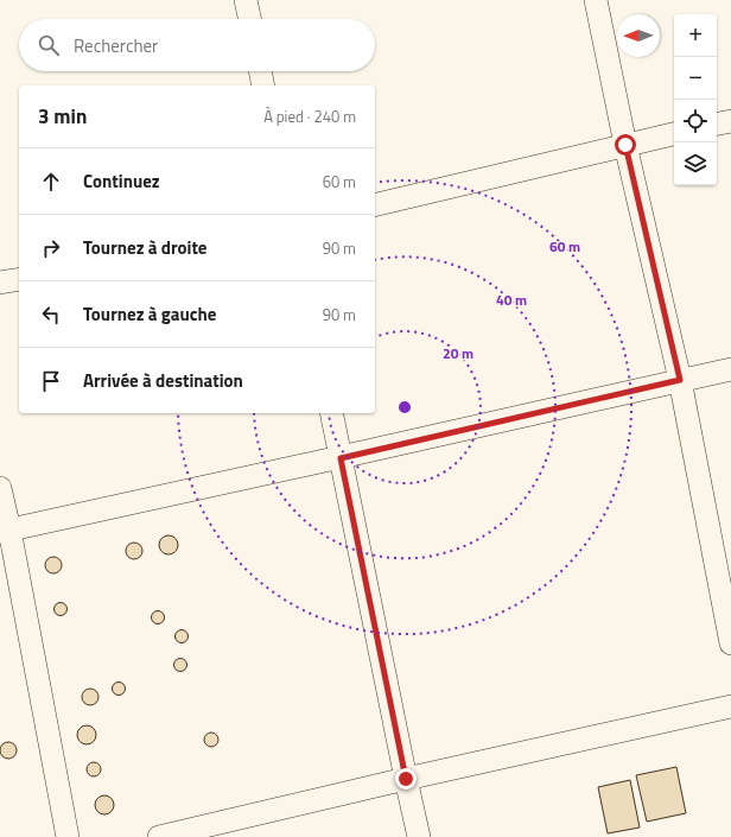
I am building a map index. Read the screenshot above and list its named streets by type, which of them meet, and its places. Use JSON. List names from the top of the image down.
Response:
{
  "north": "left",
  "page": {
    "map_buttons": ["+", "−"],
    "search": "Rechercher",
    "heading": ["3 min", "À pied · 240 m"],
    "list": [
      ["Continuez", "60 m"],
      ["Tournez à droite", "90 m"],
      ["Tournez à gauche", "90 m"],
      "Arrivée à destination"
    ]
  },
  "rings": ["60 m", "40 m", "20 m"]
}
